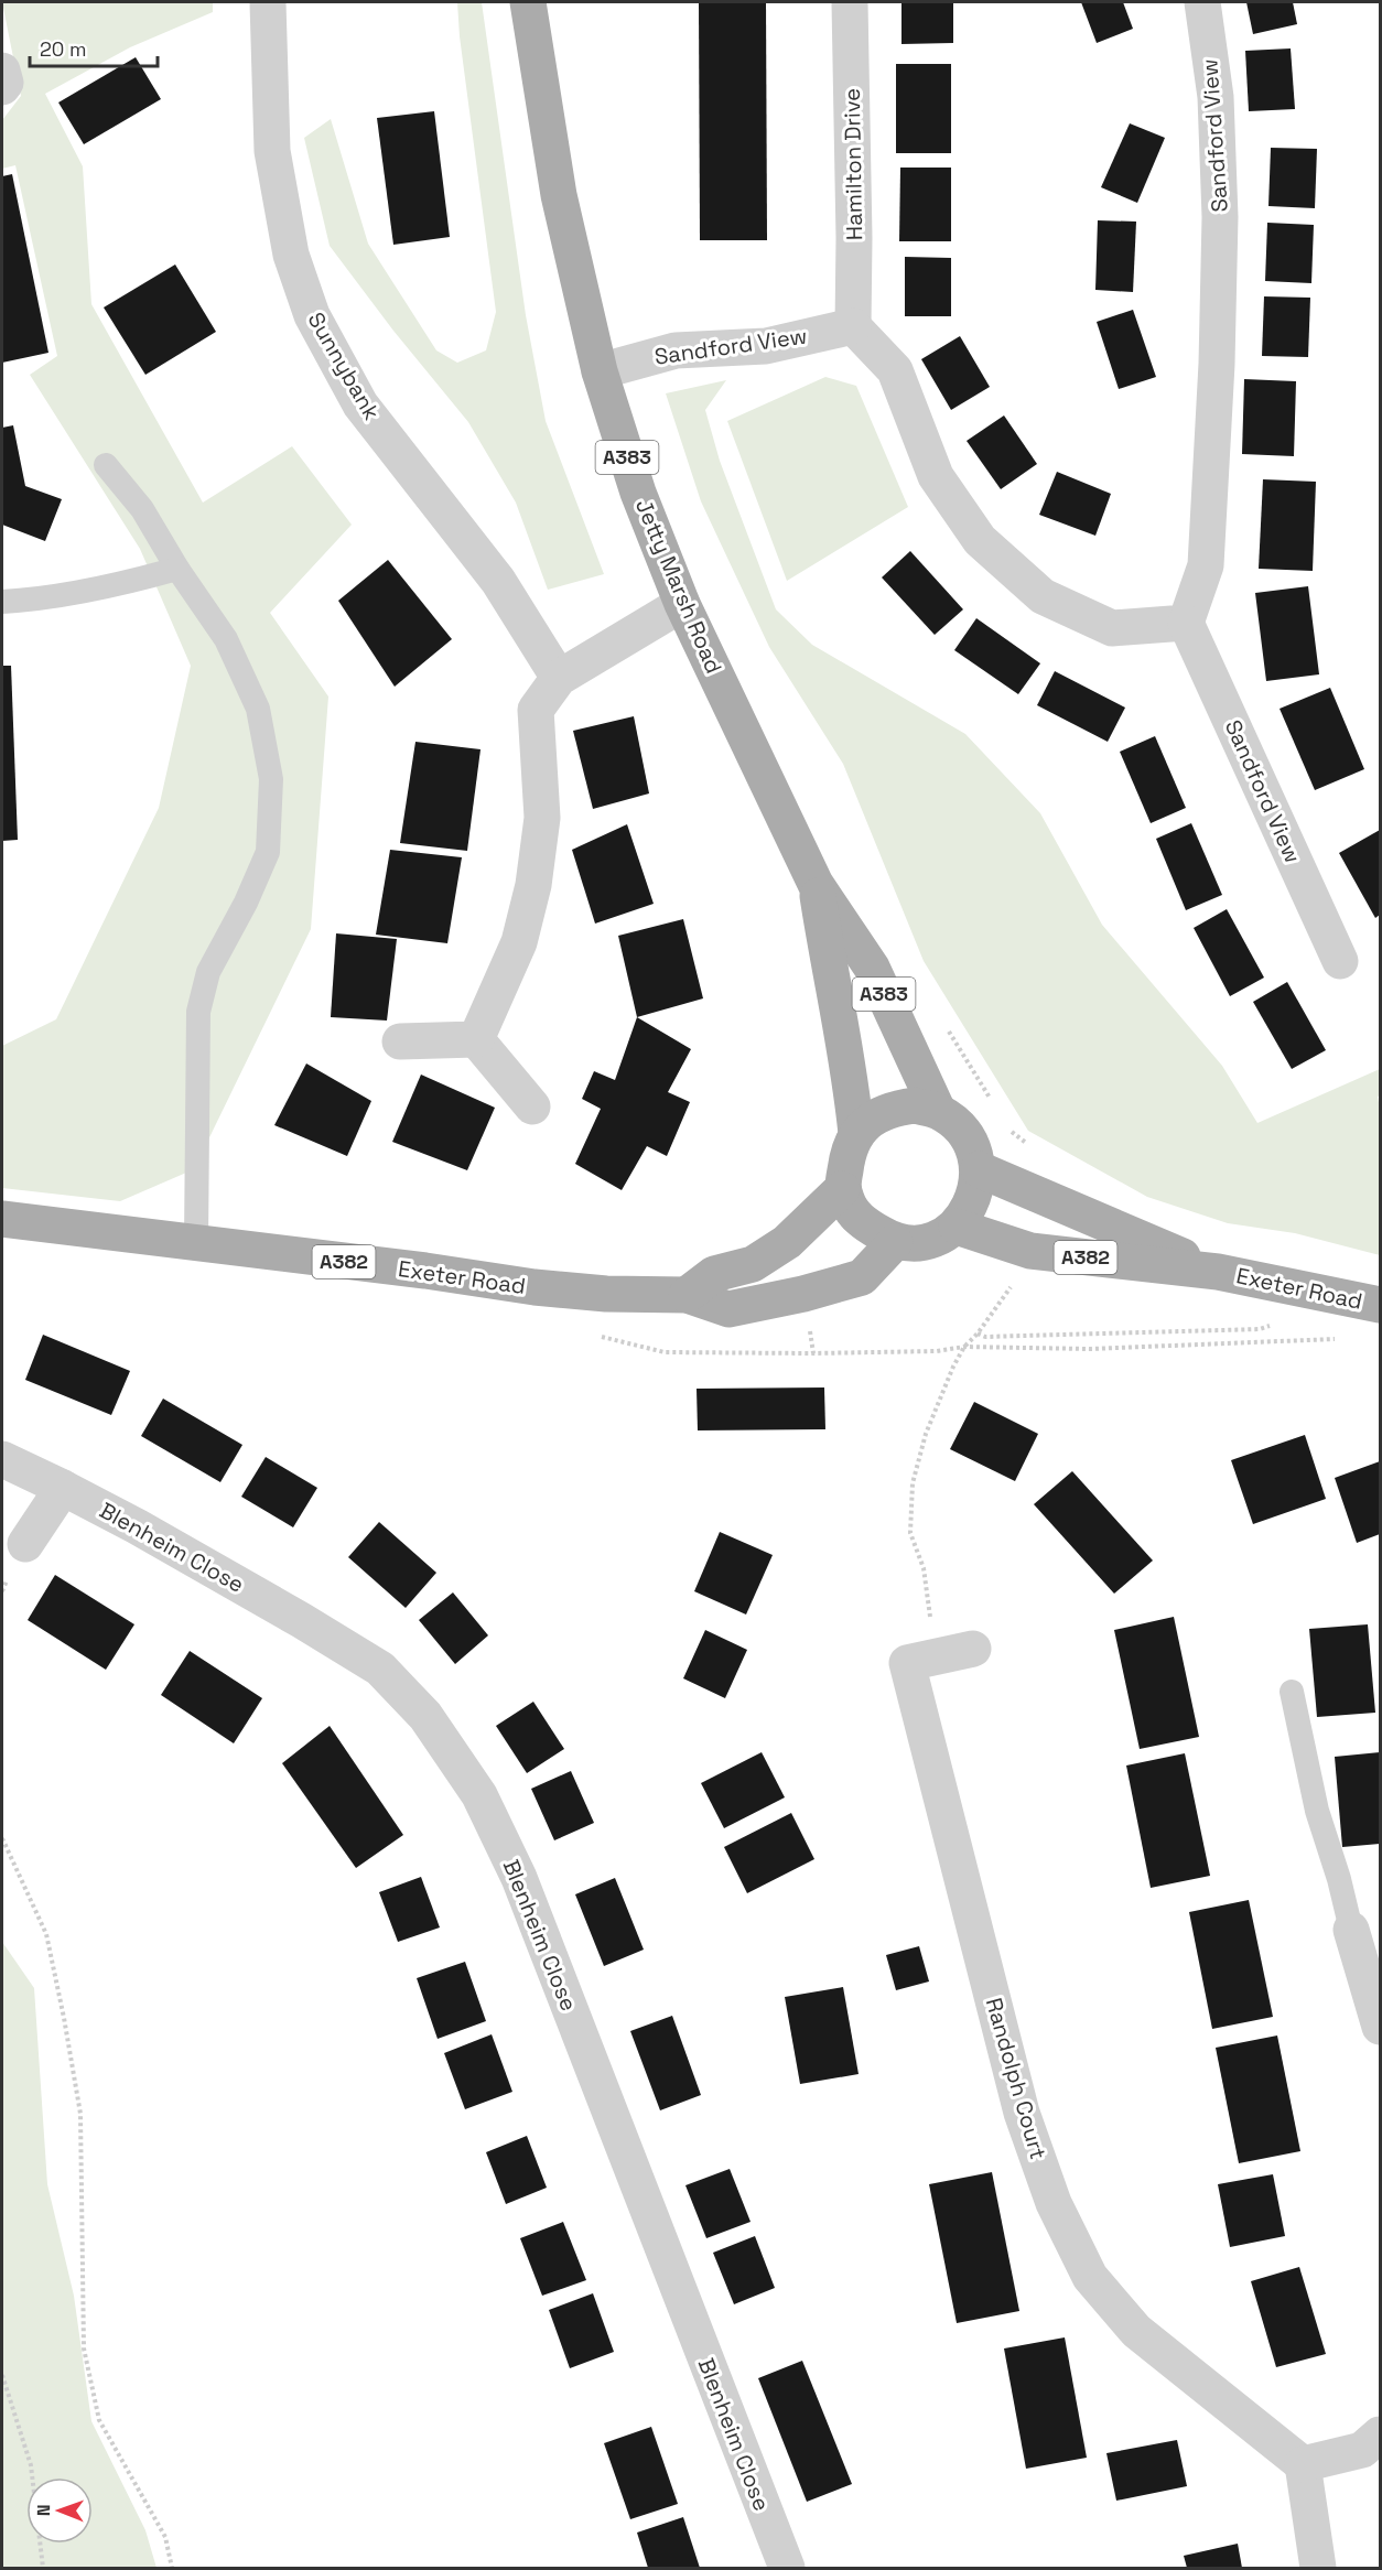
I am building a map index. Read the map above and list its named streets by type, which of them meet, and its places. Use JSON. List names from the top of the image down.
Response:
{
  "streets": {
    "main road": [
      "A383",
      "Jetty Marsh Road",
      "A382",
      "Exeter Road"
    ],
    "street": [
      "Sandford View",
      "Hamilton Drive",
      "Sunnybank",
      "Blenheim Close",
      "Randolph Court"
    ]
  },
  "crossings": [
    ["Sandford View", "Hamilton Drive"],
    ["Sandford View", "Jetty Marsh Road"],
    ["Jetty Marsh Road", "Exeter Road"]
  ],
  "scale_bar": "20 m",
  "north": "left"
}
